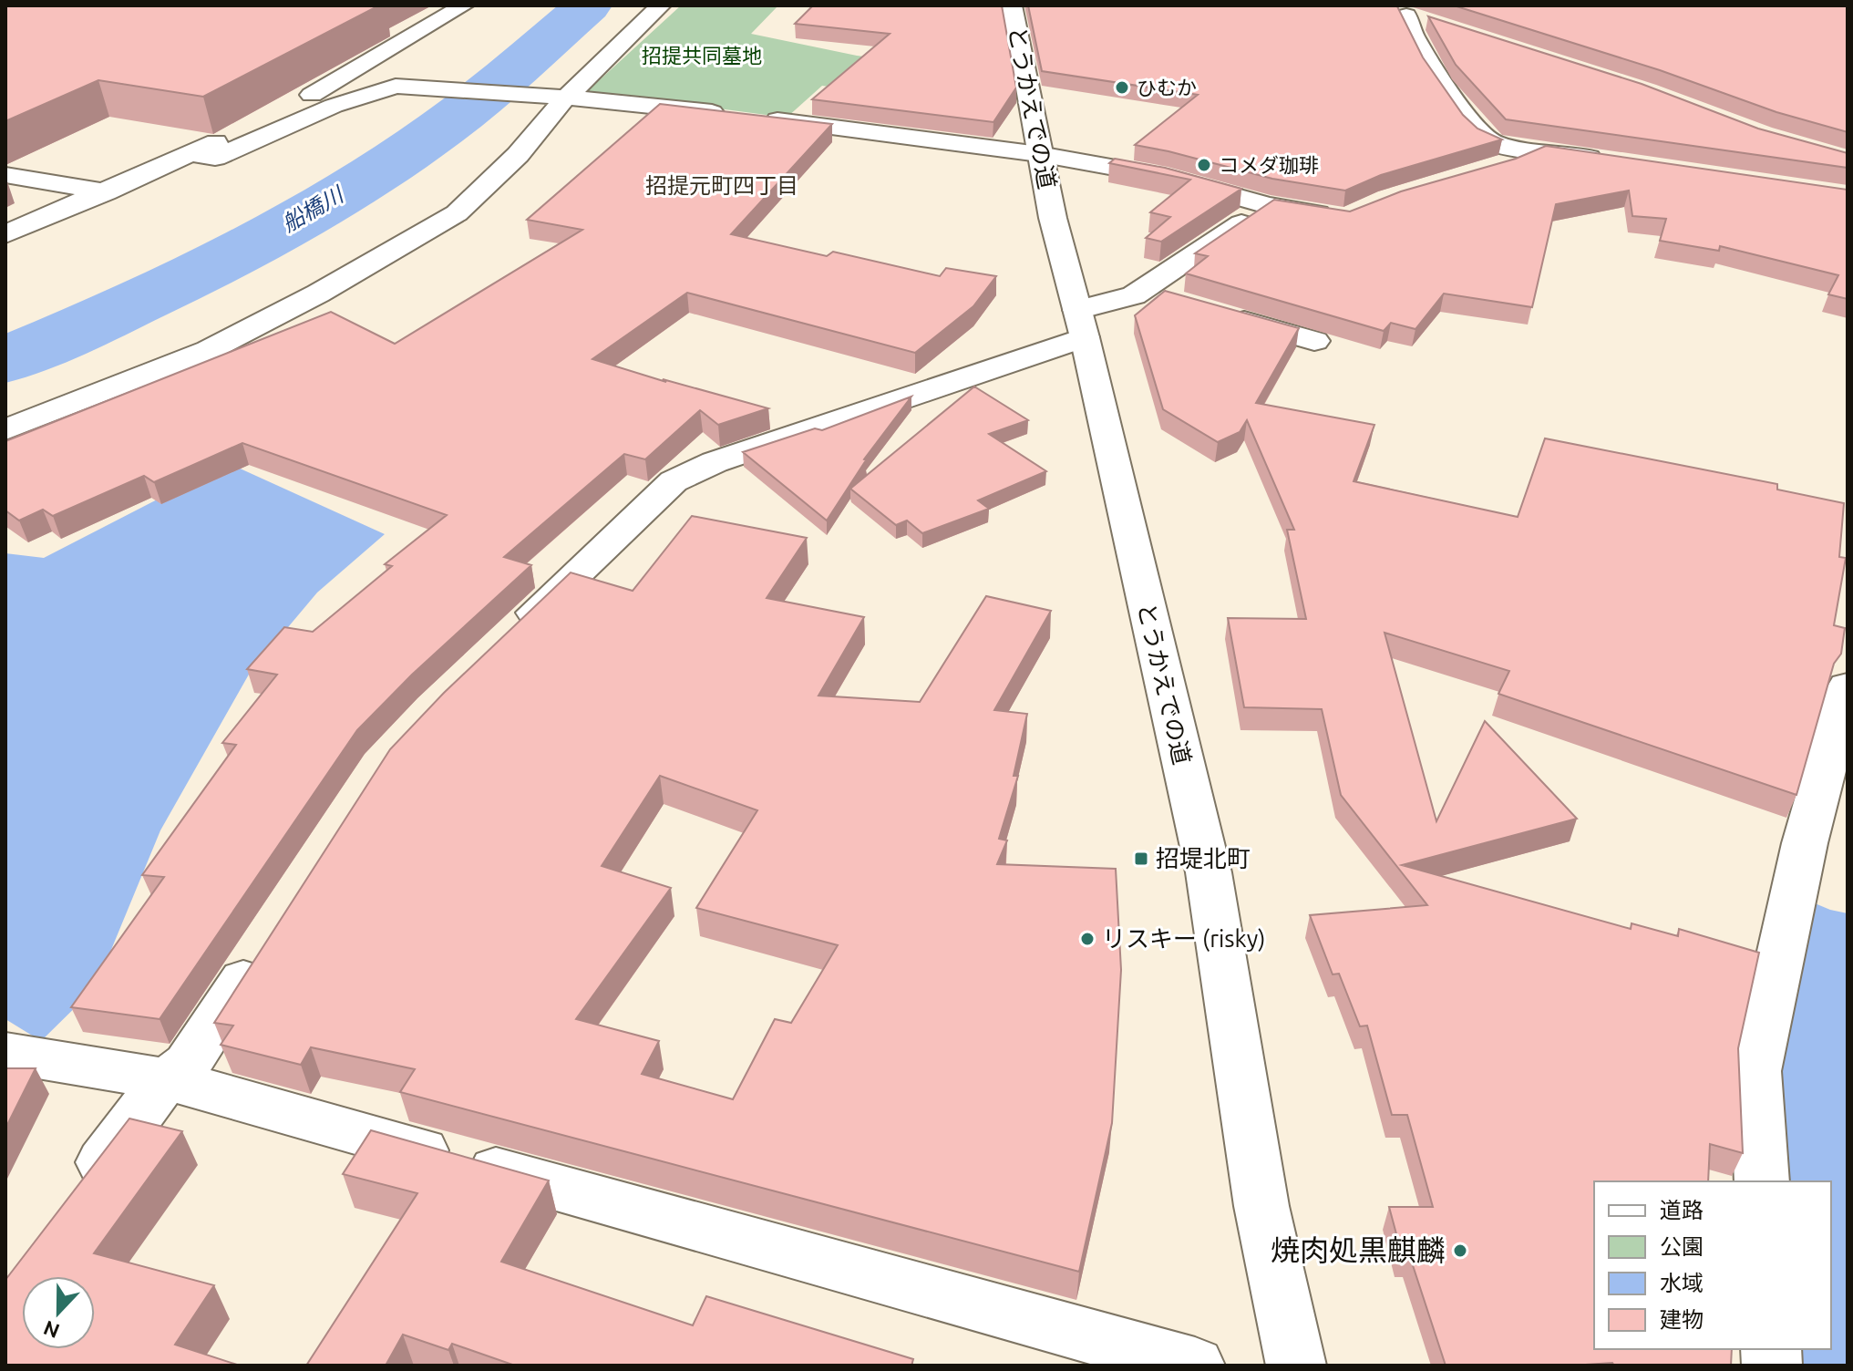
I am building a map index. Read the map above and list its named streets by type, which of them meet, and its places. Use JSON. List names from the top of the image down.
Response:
{
  "streets": {
    "street": ["とうかえでの道"]
  },
  "districts": ["招提元町四丁目"],
  "water": ["船橋川"],
  "parks": ["招提共同墓地"],
  "places": {
    "other": [
      "ひむか",
      "コメダ珈琲",
      "リスキー (risky)",
      "焼肉処黒麒麟"
    ],
    "transit": ["招堤北町"]
  },
  "legend": [
    "道路",
    "公園",
    "水域",
    "建物"
  ],
  "north": "bottom"
}
